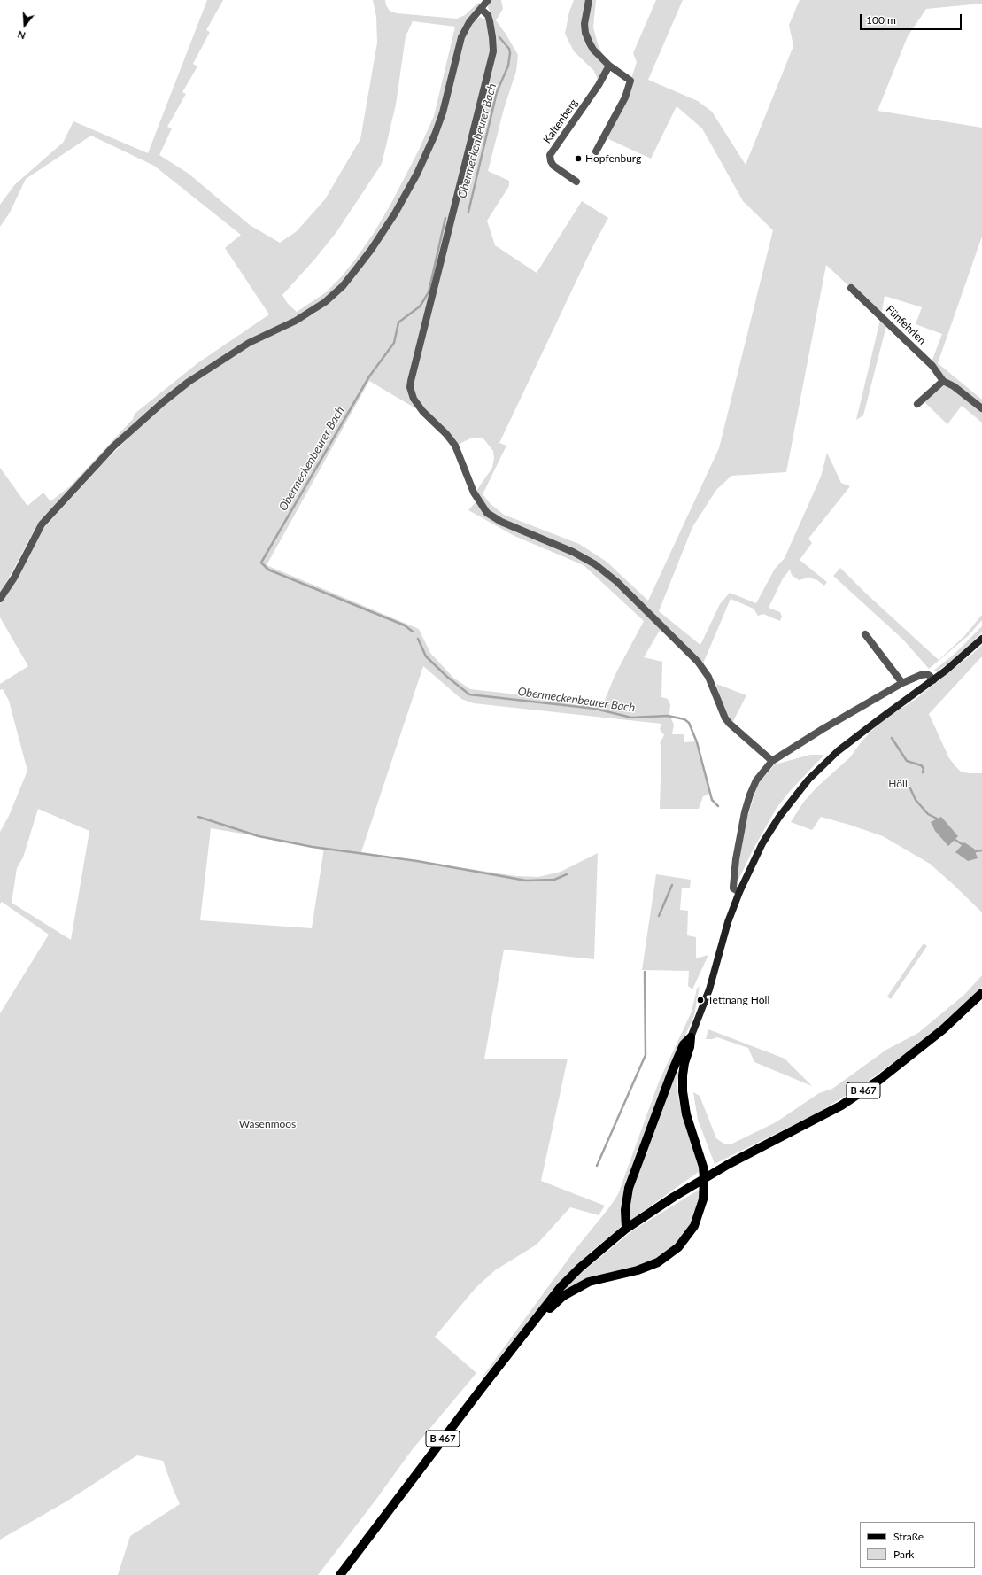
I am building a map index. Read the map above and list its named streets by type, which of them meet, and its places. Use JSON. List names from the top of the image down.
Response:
{
  "streets": {
    "main road": ["B 467"],
    "street": ["Kaltenberg", "Fünfehrlen"]
  },
  "water": ["Obermeckenbeurer Bach"],
  "parks": ["Höll", "Wasenmoos"],
  "places": ["Hopfenburg", "Tettnang Höll"],
  "legend": ["Straße", "Park"],
  "scale_bar": "100 m",
  "north": "bottom"
}
